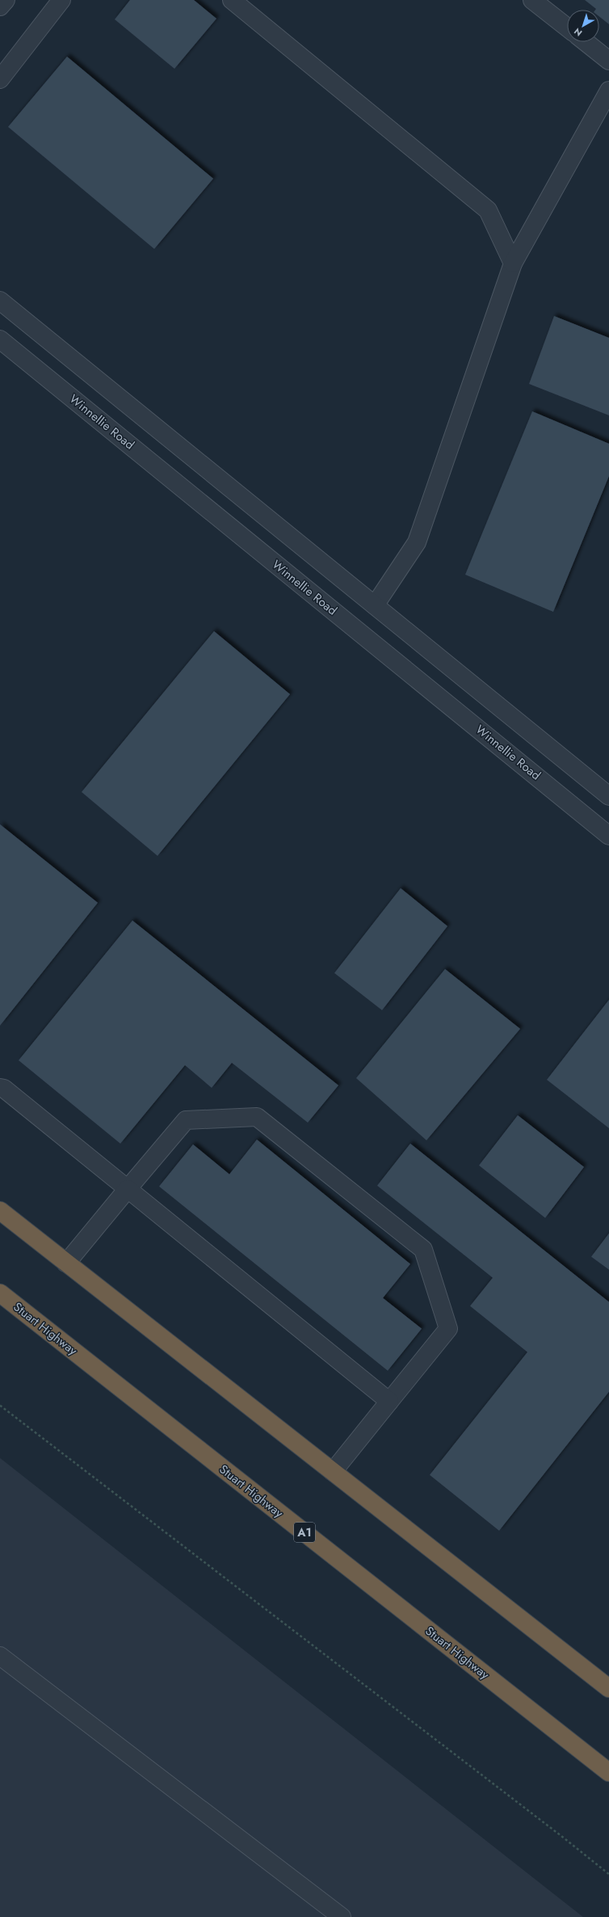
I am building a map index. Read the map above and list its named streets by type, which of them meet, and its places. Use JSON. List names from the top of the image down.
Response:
{
  "streets": {
    "highway": ["Stuart Highway", "A1"],
    "street": ["Winnellie Road"]
  },
  "north": "bottom left"
}
